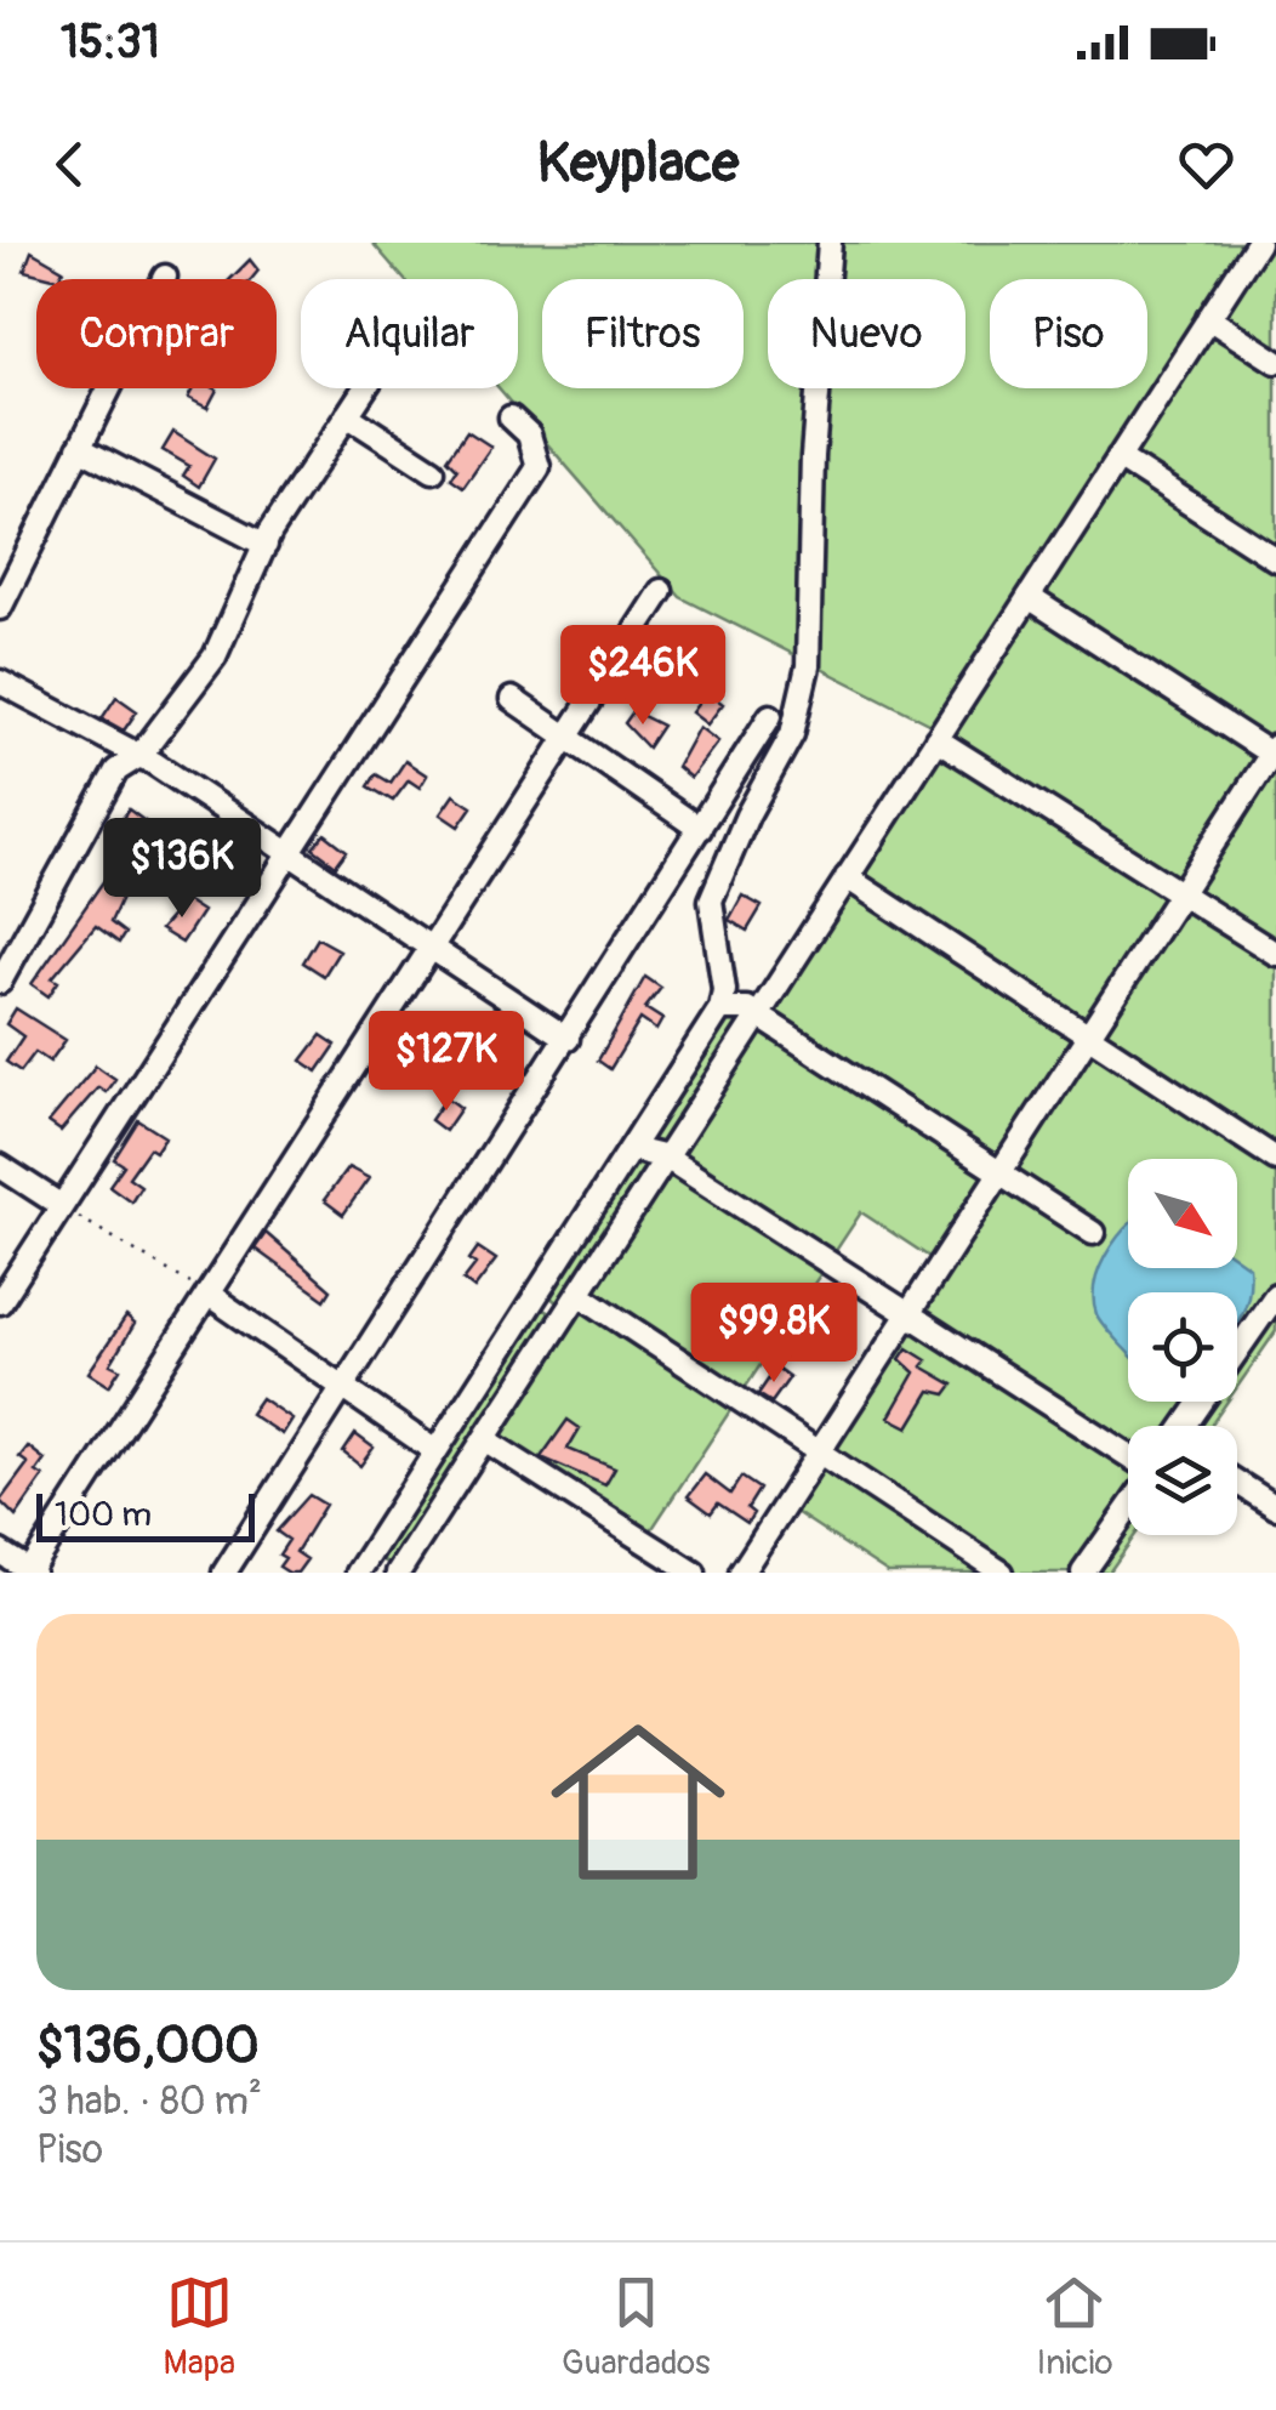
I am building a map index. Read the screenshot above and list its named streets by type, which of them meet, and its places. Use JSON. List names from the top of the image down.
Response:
{
  "scale_bar": "100 m",
  "north": "bottom right",
  "page": {
    "status": "15:31",
    "header": "Keyplace",
    "chip": [
      "Comprar",
      "Alquilar",
      "Filtros",
      "Nuevo",
      "Piso"
    ],
    "price": [
      "$246K",
      "$136K",
      "$127K",
      "$99.8K"
    ],
    "scale": "100 m",
    "list": [
      {
        "name": "$136,000",
        "note": "3 hab. · 80 m² · Piso"
      }
    ],
    "tabs": ["Mapa", "Guardados", "Inicio"]
  }
}
